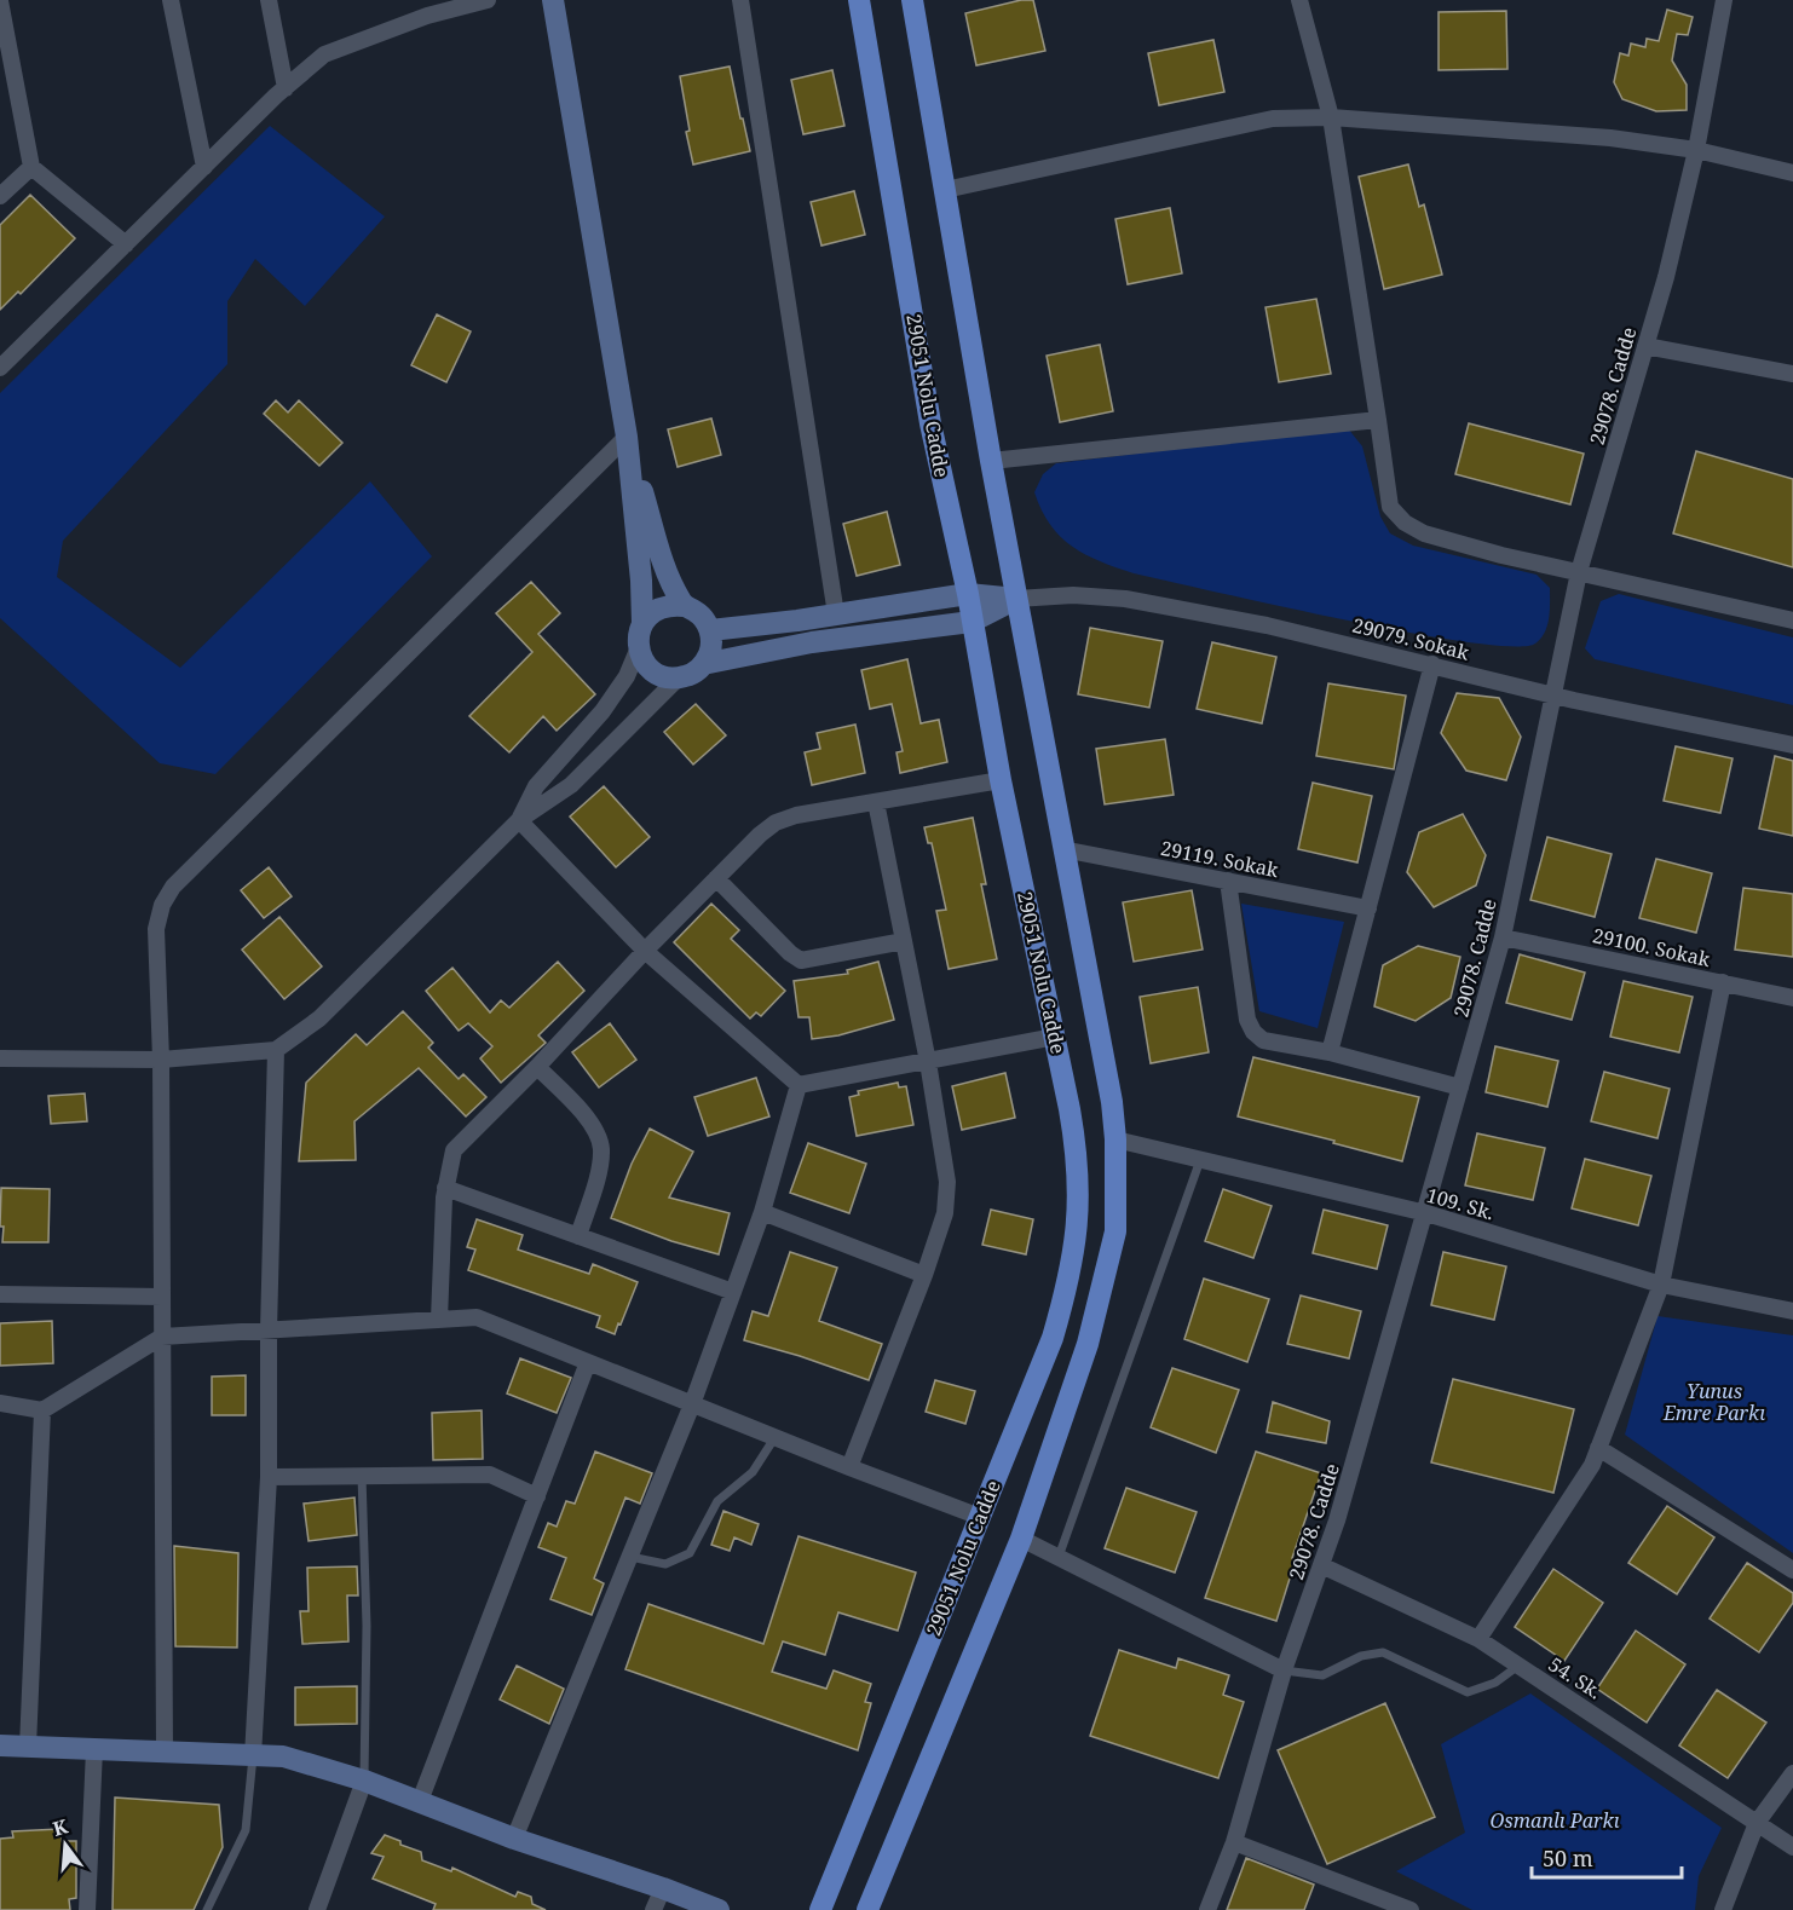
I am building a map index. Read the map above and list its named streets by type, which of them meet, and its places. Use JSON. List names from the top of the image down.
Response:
{
  "streets": {
    "main road": ["29051 Nolu Cadde"],
    "street": [
      "29078. Cadde",
      "29079. Sokak",
      "29119. Sokak",
      "29100. Sokak",
      "109. Sk.",
      "54. Sk."
    ]
  },
  "crossings": [
    ["29078. Cadde", "29079. Sokak"],
    ["29078. Cadde", "29100. Sokak"],
    ["29078. Cadde", "109. Sk."],
    ["29078. Cadde", "54. Sk."]
  ],
  "parks": ["Yunus Emre Parkı", "Osmanlı Parkı"],
  "scale_bar": "50 m",
  "north": "top"
}
